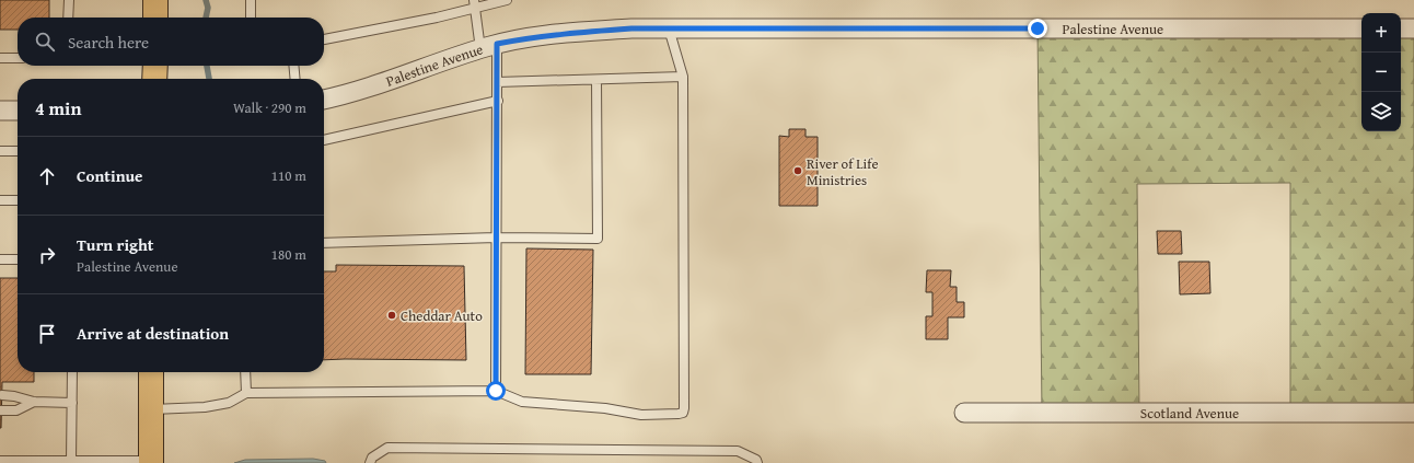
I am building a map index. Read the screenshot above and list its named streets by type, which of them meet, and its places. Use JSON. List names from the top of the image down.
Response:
{
  "streets": {
    "street": ["Palestine Avenue", "Scotland Avenue"]
  },
  "places": ["River of Life Ministries", "Cheddar Auto"],
  "page": {
    "map_buttons": ["+", "−"],
    "search": "Search here",
    "heading": ["4 min", "Walk · 290 m"],
    "list": [
      ["Continue", "110 m"],
      ["Turn right", "Palestine Avenue", "180 m"],
      "Arrive at destination"
    ]
  }
}
